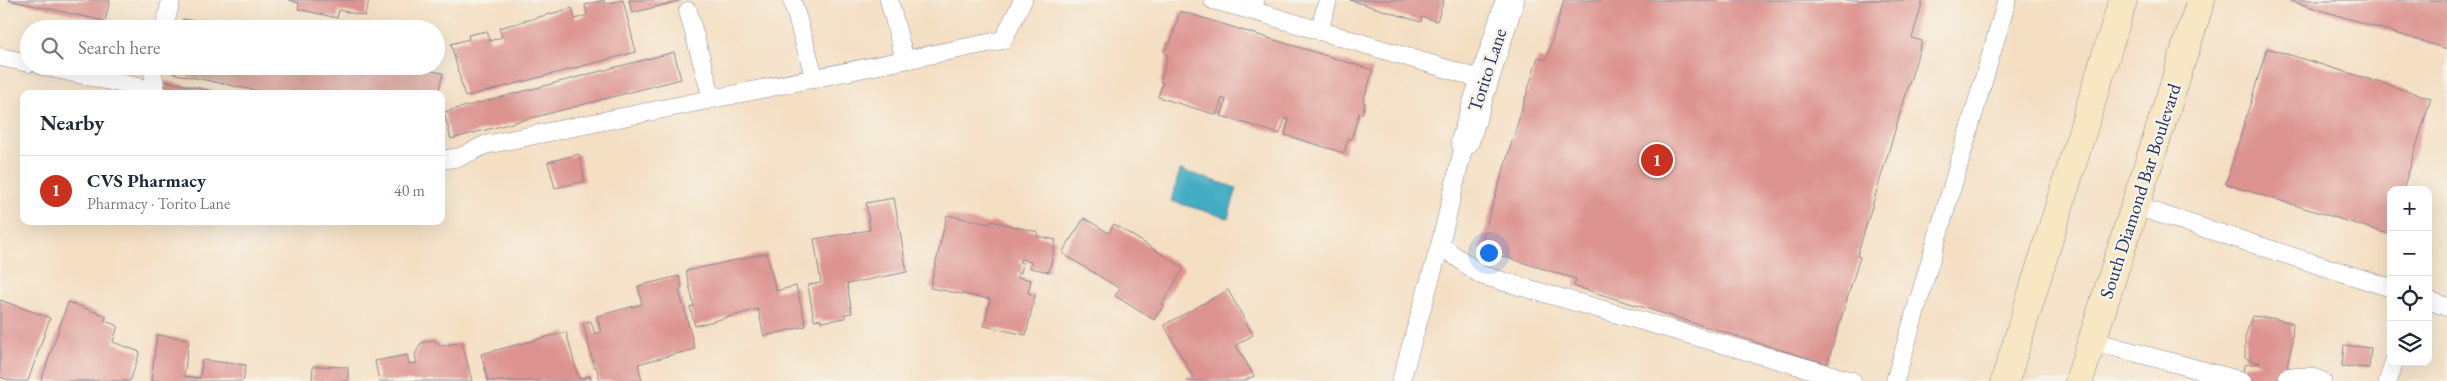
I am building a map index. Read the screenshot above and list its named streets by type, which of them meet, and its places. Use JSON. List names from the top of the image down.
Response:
{
  "streets": {
    "main road": ["South Diamond Bar Boulevard"],
    "street": ["Torito Lane"]
  },
  "page": {
    "search": "Search here",
    "heading": "Nearby",
    "pins": "1",
    "list": [
      {
        "mark": "1",
        "name": "CVS Pharmacy",
        "note": "Pharmacy · Torito Lane",
        "value": "40 m"
      }
    ],
    "map_buttons": ["+", "−"]
  }
}
